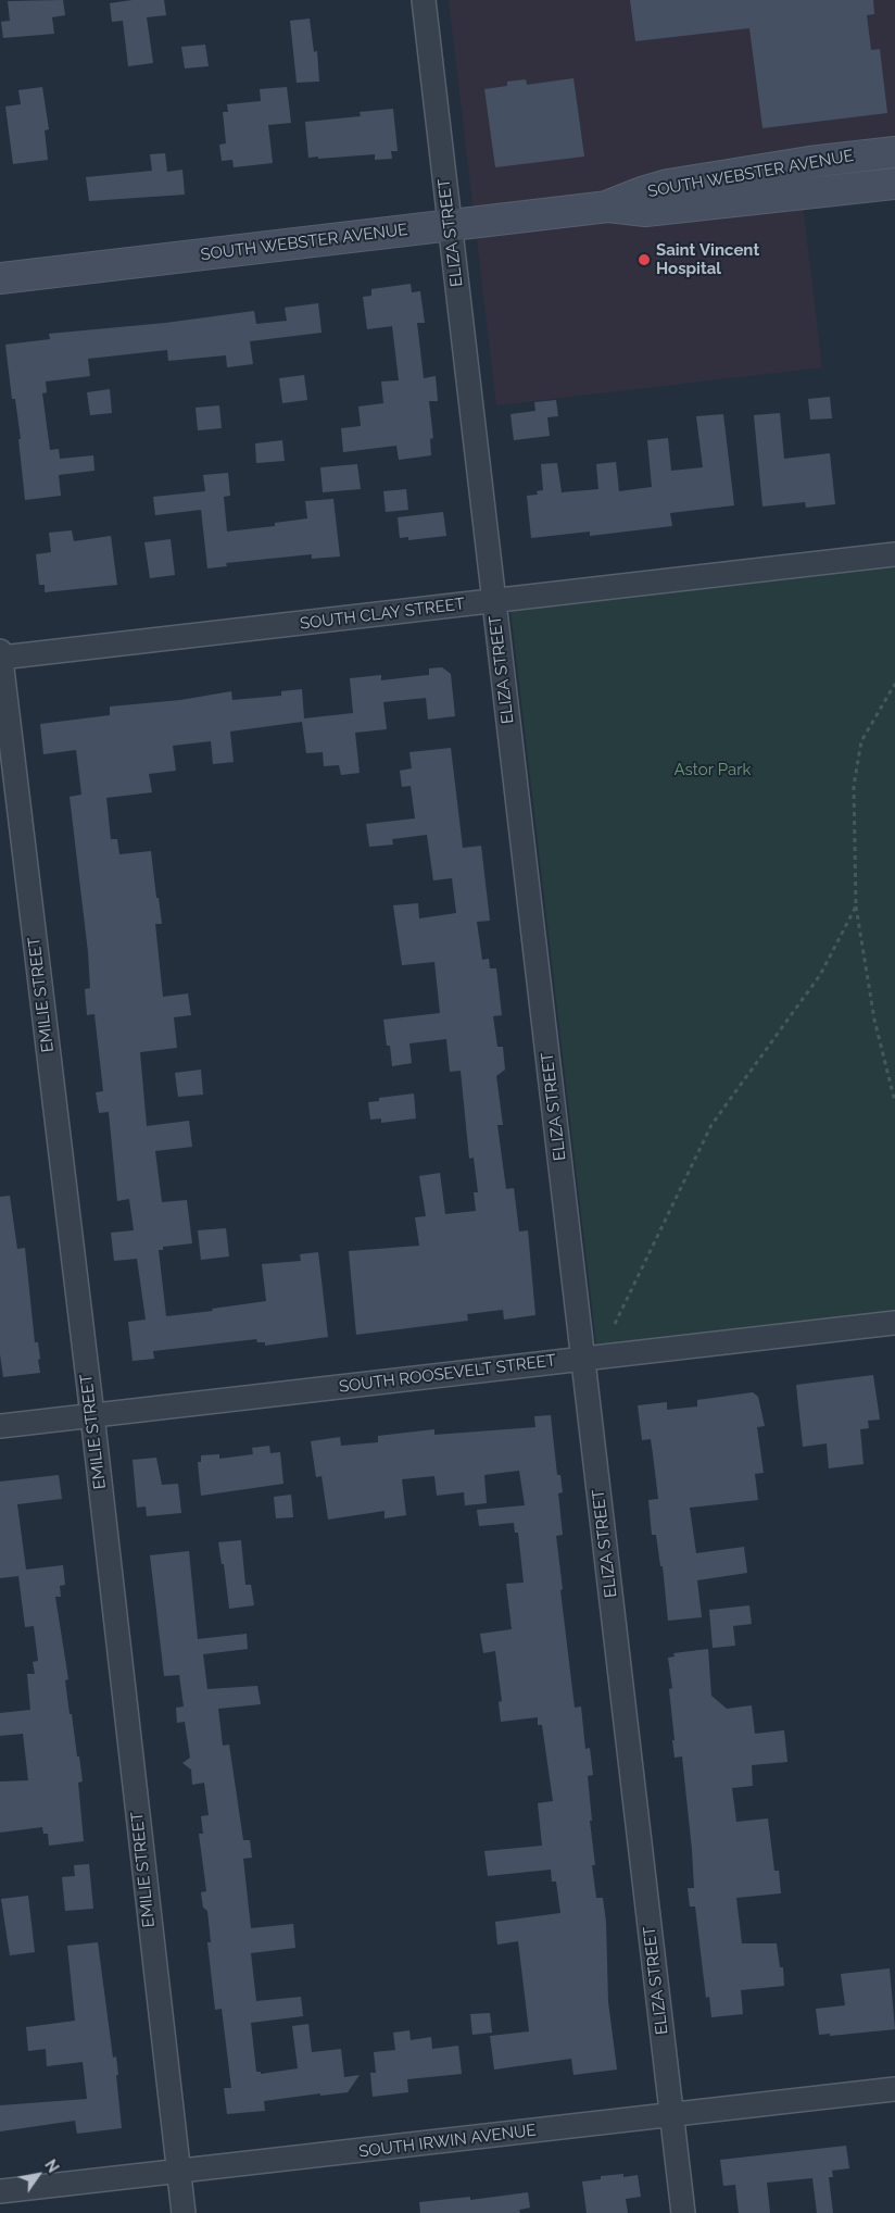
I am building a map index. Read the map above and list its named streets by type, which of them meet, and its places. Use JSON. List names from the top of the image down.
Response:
{
  "streets": {
    "main road": ["SOUTH WEBSTER AVENUE"],
    "street": [
      "ELIZA STREET",
      "SOUTH CLAY STREET",
      "EMILIE STREET",
      "SOUTH ROOSEVELT STREET",
      "SOUTH IRWIN AVENUE"
    ]
  },
  "crossings": [
    ["SOUTH WEBSTER AVENUE", "ELIZA STREET"],
    ["ELIZA STREET", "SOUTH CLAY STREET"],
    ["ELIZA STREET", "SOUTH ROOSEVELT STREET"],
    ["ELIZA STREET", "SOUTH IRWIN AVENUE"],
    ["SOUTH CLAY STREET", "EMILIE STREET"],
    ["EMILIE STREET", "SOUTH ROOSEVELT STREET"],
    ["EMILIE STREET", "SOUTH IRWIN AVENUE"]
  ],
  "parks": ["Astor Park"],
  "places": ["Saint Vincent Hospital"],
  "north": "top right"
}
